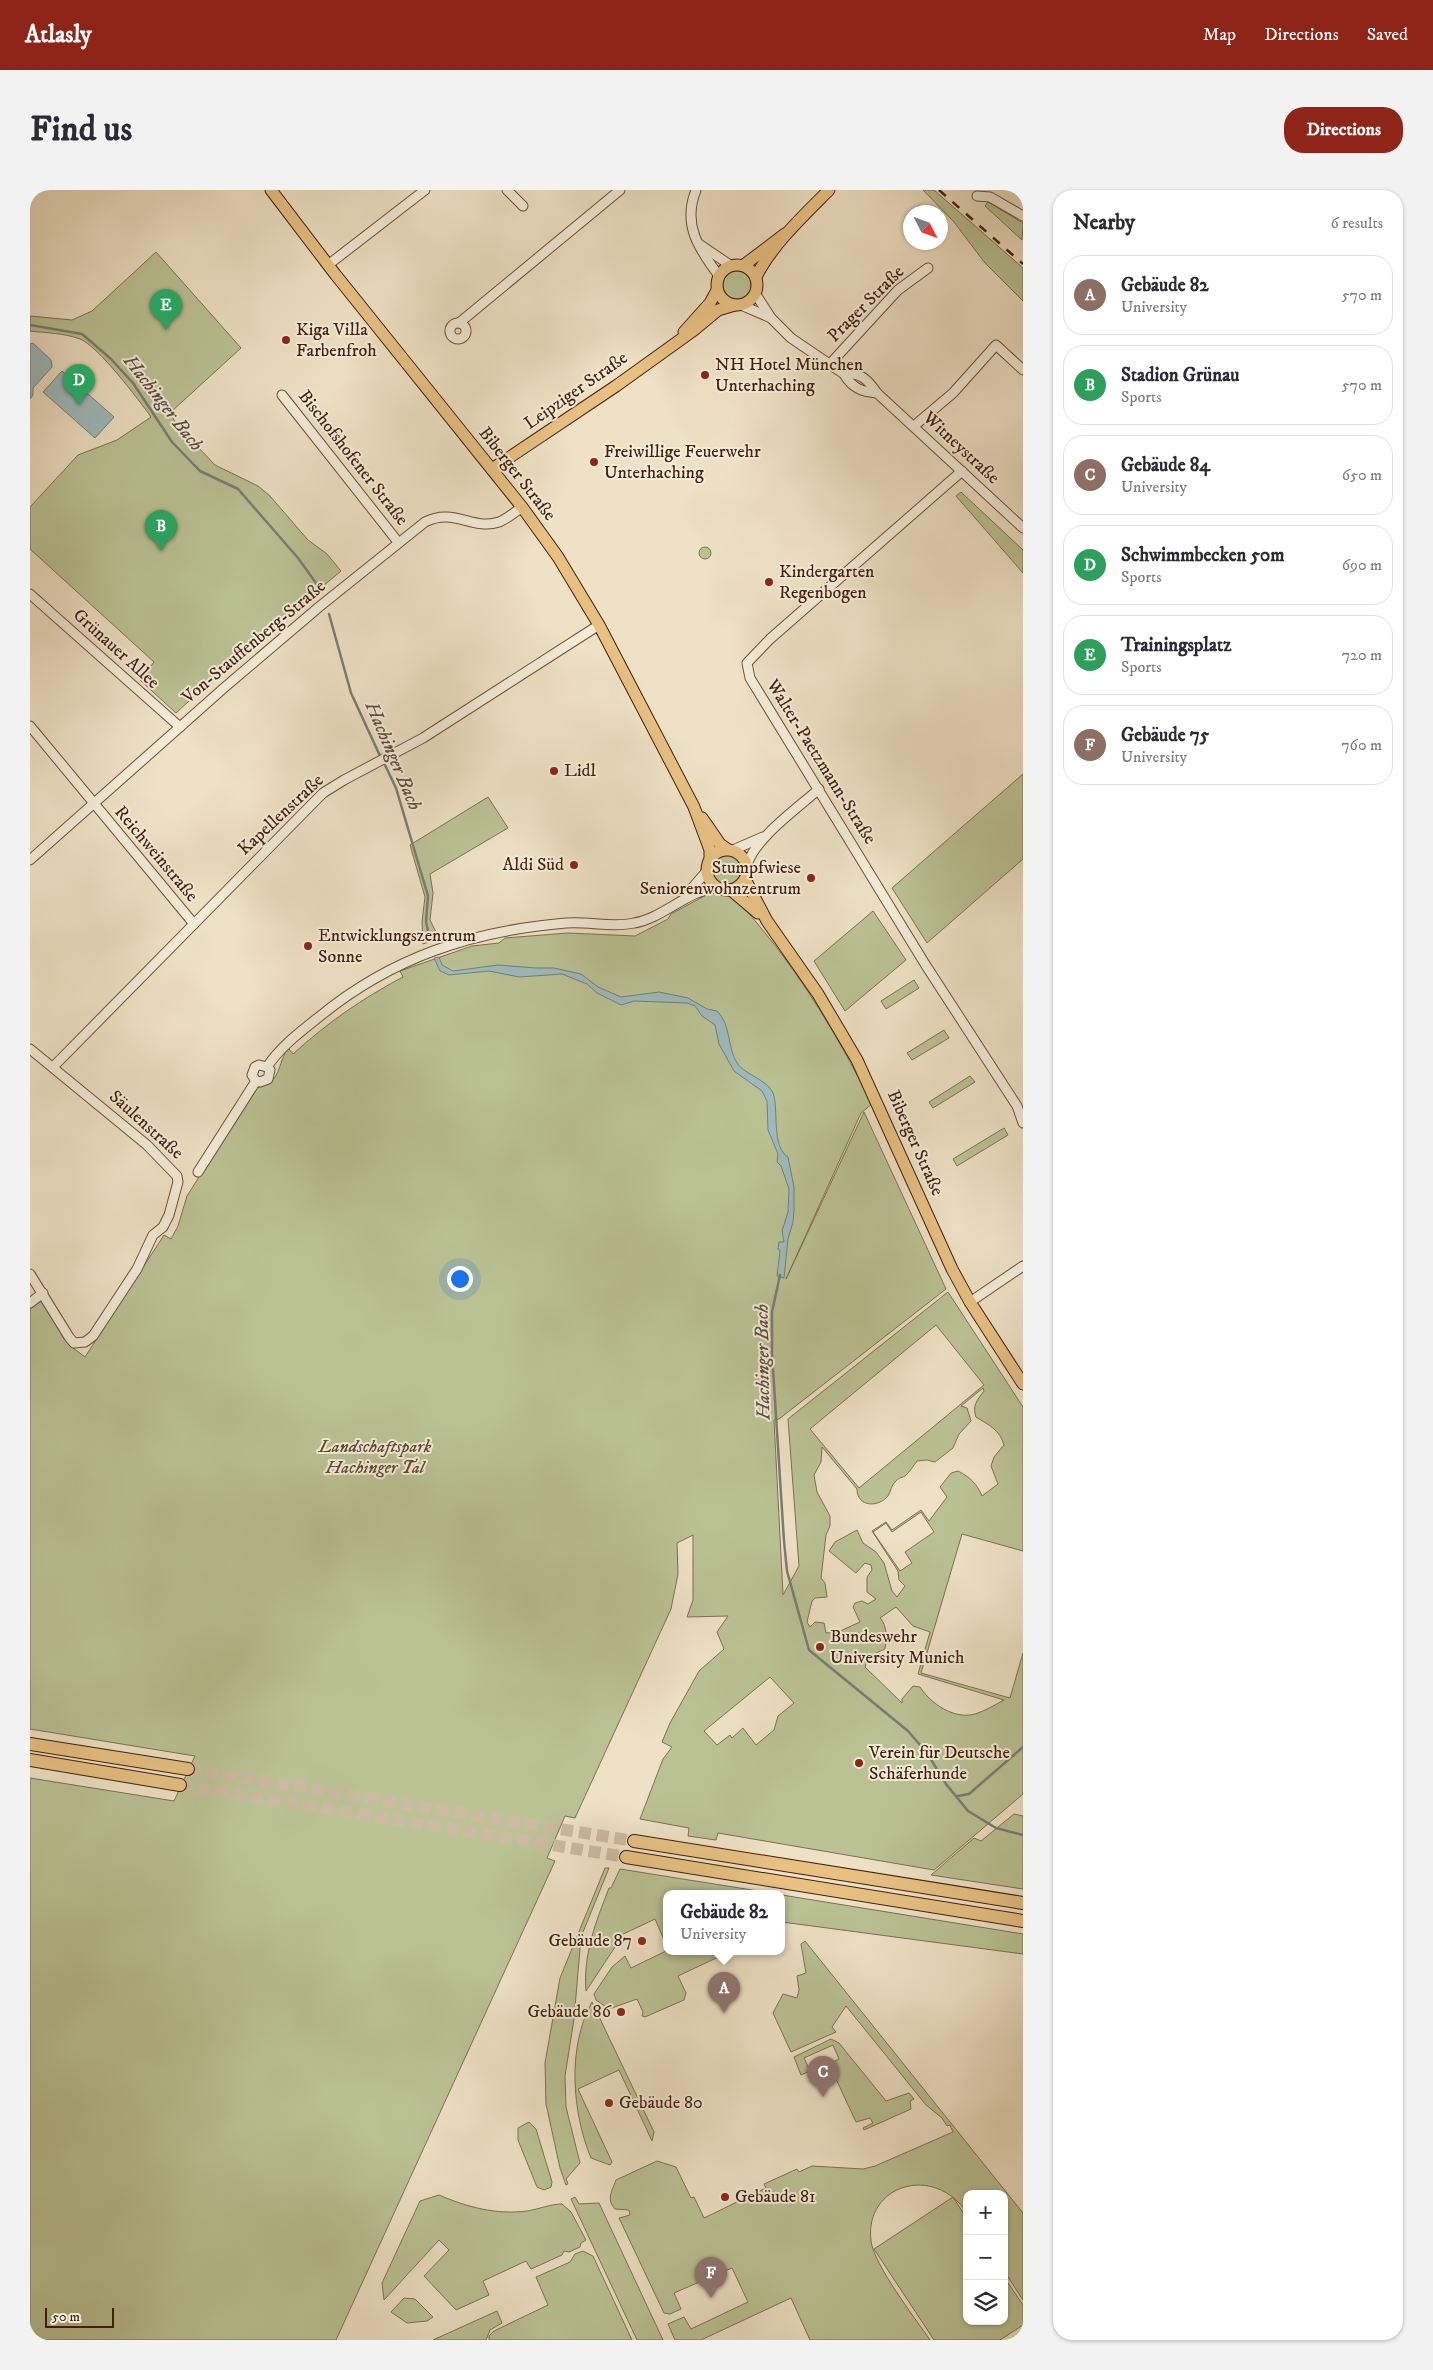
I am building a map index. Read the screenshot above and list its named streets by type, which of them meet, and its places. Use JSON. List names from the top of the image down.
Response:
{
  "streets": {
    "main road": ["Leipziger Straße", "Biberger Straße"],
    "street": [
      "Prager Straße",
      "Witneystraße",
      "Bischofshofener Straße",
      "Von-Stauffenberg-Straße",
      "Grünauer Allee",
      "Walter-Paetzmann-Straße",
      "Kapellenstraße",
      "Reichweinstraße",
      "Säulenstraße"
    ]
  },
  "crossings": [
    ["Prager Straße", "Witneystraße"],
    ["Leipziger Straße", "Witneystraße"],
    ["Leipziger Straße", "Biberger Straße"],
    ["Witneystraße", "Walter-Paetzmann-Straße"],
    ["Bischofshofener Straße", "Von-Stauffenberg-Straße"],
    ["Biberger Straße", "Von-Stauffenberg-Straße"],
    ["Biberger Straße", "Kapellenstraße"],
    ["Von-Stauffenberg-Straße", "Grünauer Allee"],
    ["Von-Stauffenberg-Straße", "Reichweinstraße"],
    ["Kapellenstraße", "Reichweinstraße"],
    ["Kapellenstraße", "Säulenstraße"]
  ],
  "water": ["Hachinger Bach"],
  "parks": ["Landschaftspark Hachinger Tal"],
  "places": [
    "Kiga Villa Farbenfroh",
    "NH Hotel München Unterhaching",
    "Freiwillige Feuerwehr Unterhaching",
    "Kindergarten Regenbogen",
    "Lidl",
    "Aldi Süd",
    "Stumpfwiese Seniorenwohnzentrum",
    "Entwicklungszentrum Sonne",
    "Bundeswehr University Munich",
    "Verein für Deutsche Schäferhunde",
    "Gebäude 87",
    "Gebäude 86",
    "Gebäude 80",
    "Gebäude 81"
  ],
  "scale_bar": "50 m",
  "north": "bottom right",
  "page": {
    "header": "Atlasly",
    "nav": ["Map", "Directions", "Saved"],
    "buttons": "Directions",
    "title": "Find us",
    "heading": ["Nearby", "6 results"],
    "list": [
      {
        "mark": "A",
        "name": "Gebäude 82",
        "note": "University",
        "value": "570 m"
      },
      {
        "mark": "B",
        "name": "Stadion Grünau",
        "note": "Sports",
        "value": "570 m"
      },
      {
        "mark": "C",
        "name": "Gebäude 84",
        "note": "University",
        "value": "650 m"
      },
      {
        "mark": "D",
        "name": "Schwimmbecken 50m",
        "note": "Sports",
        "value": "690 m"
      },
      {
        "mark": "E",
        "name": "Trainingsplatz",
        "note": "Sports",
        "value": "720 m"
      },
      {
        "mark": "F",
        "name": "Gebäude 75",
        "note": "University",
        "value": "760 m"
      }
    ],
    "pins": [
      "E",
      "D",
      "B",
      "A",
      "C",
      "F"
    ],
    "popup": ["Gebäude 82", "University"],
    "map_buttons": ["+", "−"],
    "scale": "50 m"
  }
}
